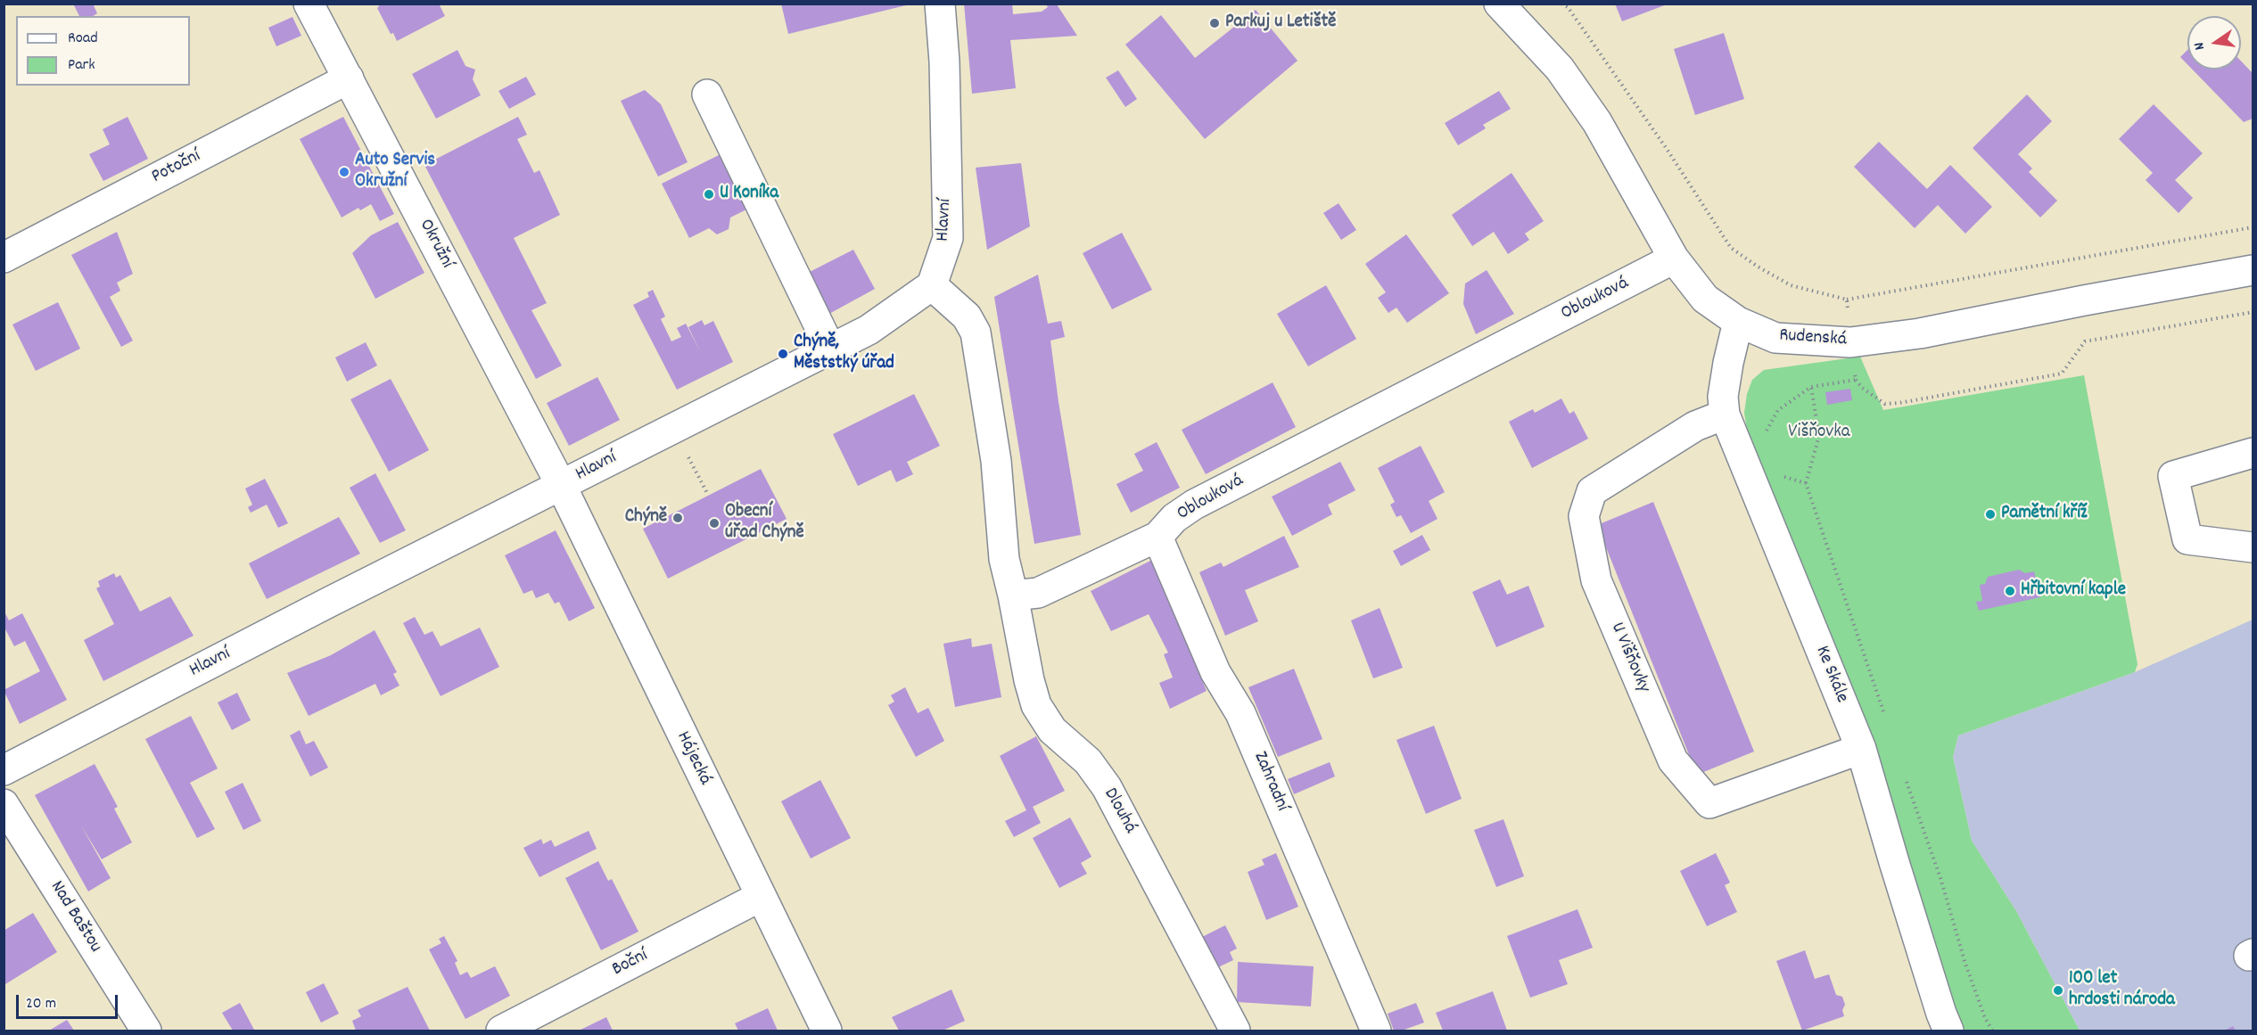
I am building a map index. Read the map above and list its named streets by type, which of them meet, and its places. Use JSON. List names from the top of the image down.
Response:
{
  "streets": {
    "street": [
      "Potoční",
      "Hlavní",
      "Okružní",
      "Oblouková",
      "Rudenská",
      "U Višňovky",
      "Ke Skále",
      "Hájecká",
      "Zahradní",
      "Dlouhá",
      "Nad Baštou",
      "Boční"
    ]
  },
  "crossings": [
    ["Potoční", "Okružní"],
    ["Hlavní", "Okružní"],
    ["Hlavní", "Hájecká"],
    ["Okružní", "Hájecká"],
    ["Oblouková", "Rudenská"],
    ["Oblouková", "Zahradní"],
    ["Oblouková", "Dlouhá"],
    ["Rudenská", "Ke Skále"],
    ["U Višňovky", "Ke Skále"],
    ["Hájecká", "Boční"]
  ],
  "parks": ["Višňovka"],
  "places": [
    "Parkuj u Letiště",
    "Auto Servis Okružní",
    "U Koníka",
    "Chýně, Měststký úřad",
    "Pamětní kříž",
    "Chýně",
    "Obecní úřad Chýně",
    "Hřbitovní kaple",
    "100 let hrdosti národa"
  ],
  "legend": ["Road", "Park"],
  "scale_bar": "20 m",
  "north": "left"
}
